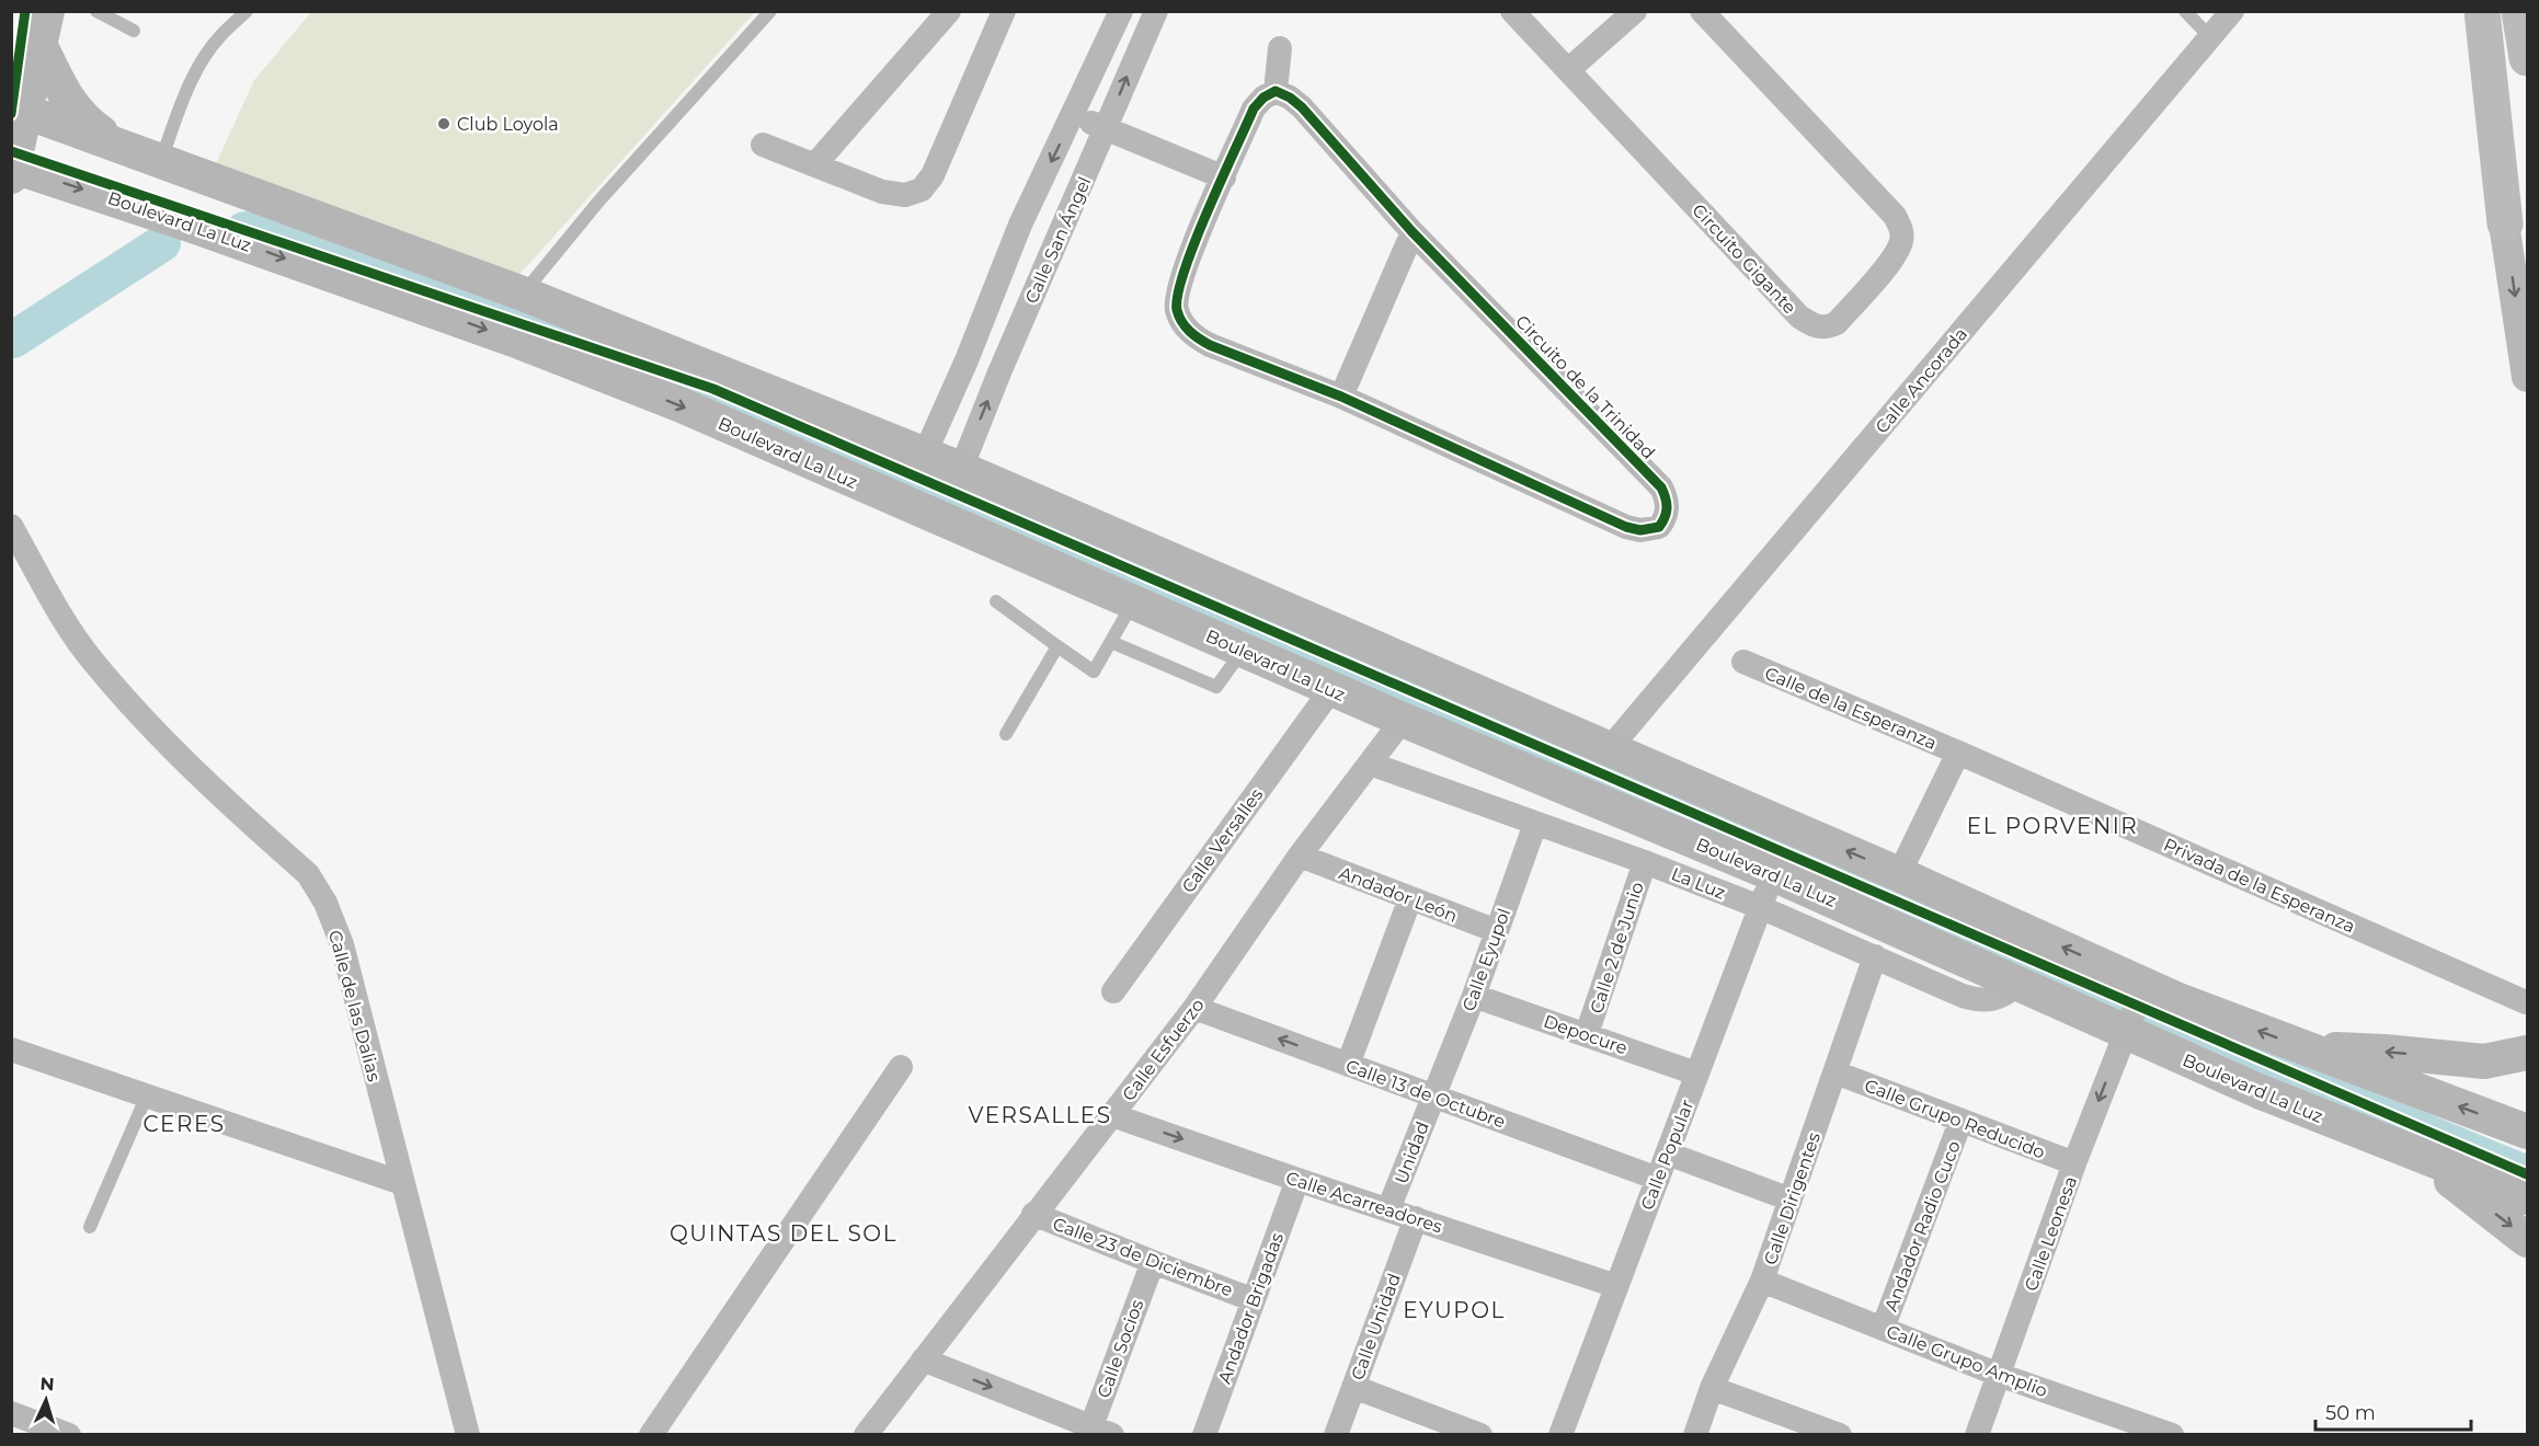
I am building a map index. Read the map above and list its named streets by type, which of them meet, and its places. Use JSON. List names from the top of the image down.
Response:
{
  "streets": {
    "main road": ["Boulevard La Luz"],
    "street": [
      "Calle San Ángel",
      "Circuito Gigante",
      "Calle Ancorada",
      "Circuito de la Trinidad",
      "Calle de la Esperanza",
      "Calle Versalles",
      "La Luz",
      "Privada de la Esperanza",
      "Andador León",
      "Calle 2 de Junio",
      "Calle Eyupol",
      "Calle de las Dalias",
      "Depocure",
      "Calle Esfuerzo",
      "Calle 13 de Octubre",
      "Calle Grupo Reducido",
      "Unidad",
      "Calle Popular",
      "Calle Dirigentes",
      "Calle Acarreadores",
      "Andador Radio Cuco",
      "Calle Leonesa",
      "Calle 23 de Diciembre",
      "Andador Brigadas",
      "Calle Unidad",
      "Calle Socios",
      "Calle Grupo Amplio"
    ]
  },
  "crossings": [
    ["Boulevard La Luz", "Calle Versalles"],
    ["Boulevard La Luz", "La Luz"],
    ["Boulevard La Luz", "Calle Esfuerzo"],
    ["Boulevard La Luz", "Calle Popular"],
    ["Boulevard La Luz", "Calle Leonesa"],
    ["Calle de la Esperanza", "Privada de la Esperanza"],
    ["La Luz", "Calle 2 de Junio"],
    ["La Luz", "Calle Eyupol"],
    ["La Luz", "Calle Esfuerzo"],
    ["La Luz", "Calle Popular"],
    ["La Luz", "Calle Dirigentes"],
    ["Andador León", "Calle Eyupol"],
    ["Andador León", "Calle Esfuerzo"],
    ["Calle 2 de Junio", "Depocure"],
    ["Calle Eyupol", "Depocure"],
    ["Calle Eyupol", "Calle 13 de Octubre"],
    ["Calle Eyupol", "Unidad"],
    ["Depocure", "Calle Popular"],
    ["Calle Esfuerzo", "Calle 13 de Octubre"],
    ["Calle Esfuerzo", "Calle Acarreadores"],
    ["Calle Esfuerzo", "Calle 23 de Diciembre"],
    ["Calle 13 de Octubre", "Unidad"],
    ["Calle 13 de Octubre", "Calle Popular"],
    ["Calle Grupo Reducido", "Calle Dirigentes"],
    ["Calle Grupo Reducido", "Andador Radio Cuco"],
    ["Calle Grupo Reducido", "Calle Leonesa"],
    ["Unidad", "Calle Acarreadores"],
    ["Calle Popular", "Calle Acarreadores"],
    ["Calle Dirigentes", "Calle Grupo Amplio"],
    ["Calle Acarreadores", "Andador Brigadas"],
    ["Calle Acarreadores", "Calle Unidad"],
    ["Andador Radio Cuco", "Calle Grupo Amplio"],
    ["Calle Leonesa", "Calle Grupo Amplio"],
    ["Calle 23 de Diciembre", "Andador Brigadas"],
    ["Calle 23 de Diciembre", "Calle Socios"]
  ],
  "one_way": ["Calle Acarreadores"],
  "districts": [
    "EL PORVENIR",
    "VERSALLES",
    "CERES",
    "QUINTAS DEL SOL",
    "EYUPOL"
  ],
  "places": ["Club Loyola"],
  "scale_bar": "50 m",
  "north": "top"
}
